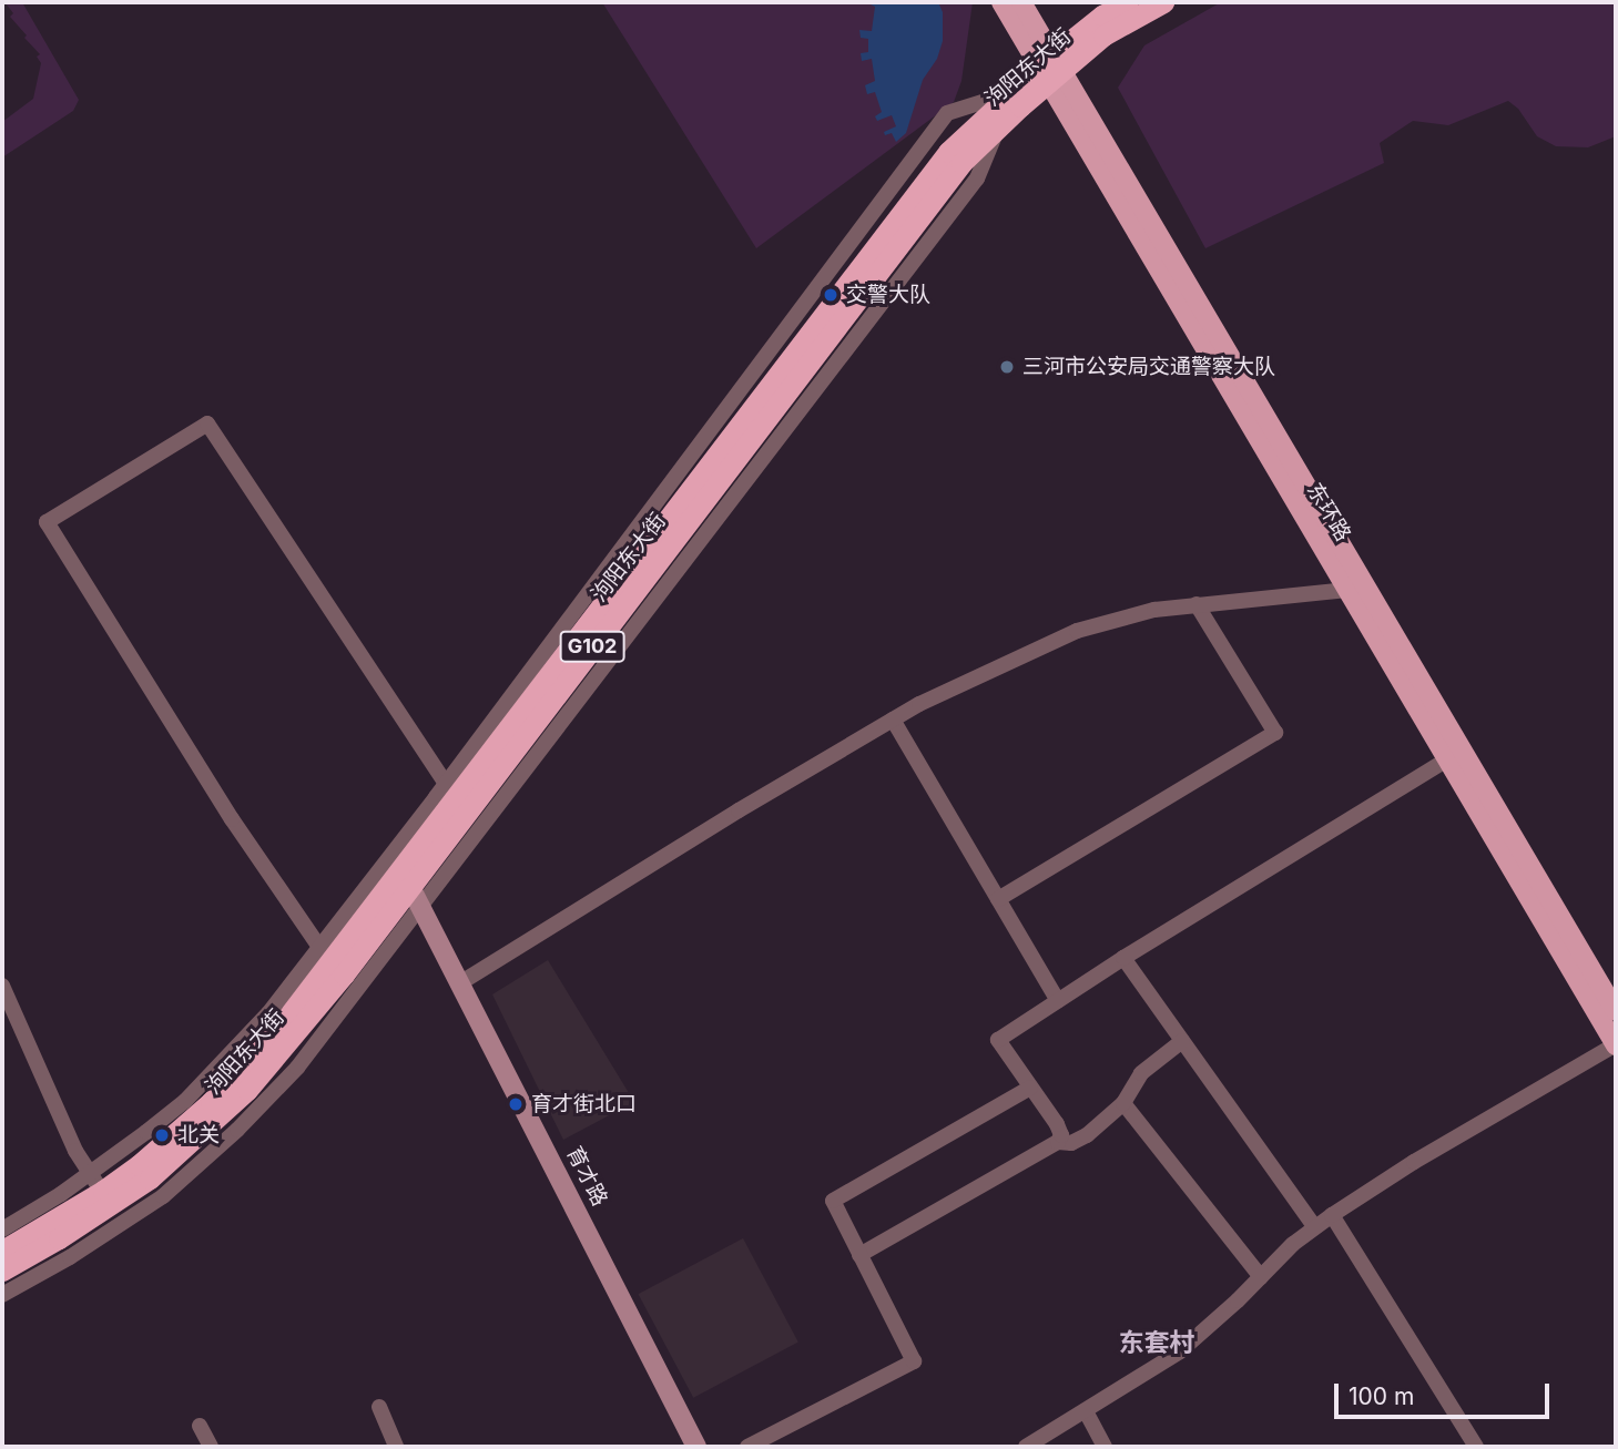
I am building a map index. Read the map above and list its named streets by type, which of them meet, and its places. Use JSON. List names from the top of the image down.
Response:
{
  "streets": {
    "highway": ["泃阳东大街", "G102"],
    "main road": ["东环路", "育才路"]
  },
  "crossings": [
    ["泃阳东大街", "东环路"],
    ["泃阳东大街", "育才路"]
  ],
  "districts": ["东套村"],
  "places": [
    "交警大队",
    "三河市公安局交通警察大队",
    "育才街北口",
    "北关"
  ],
  "scale_bar": "100 m"
}
